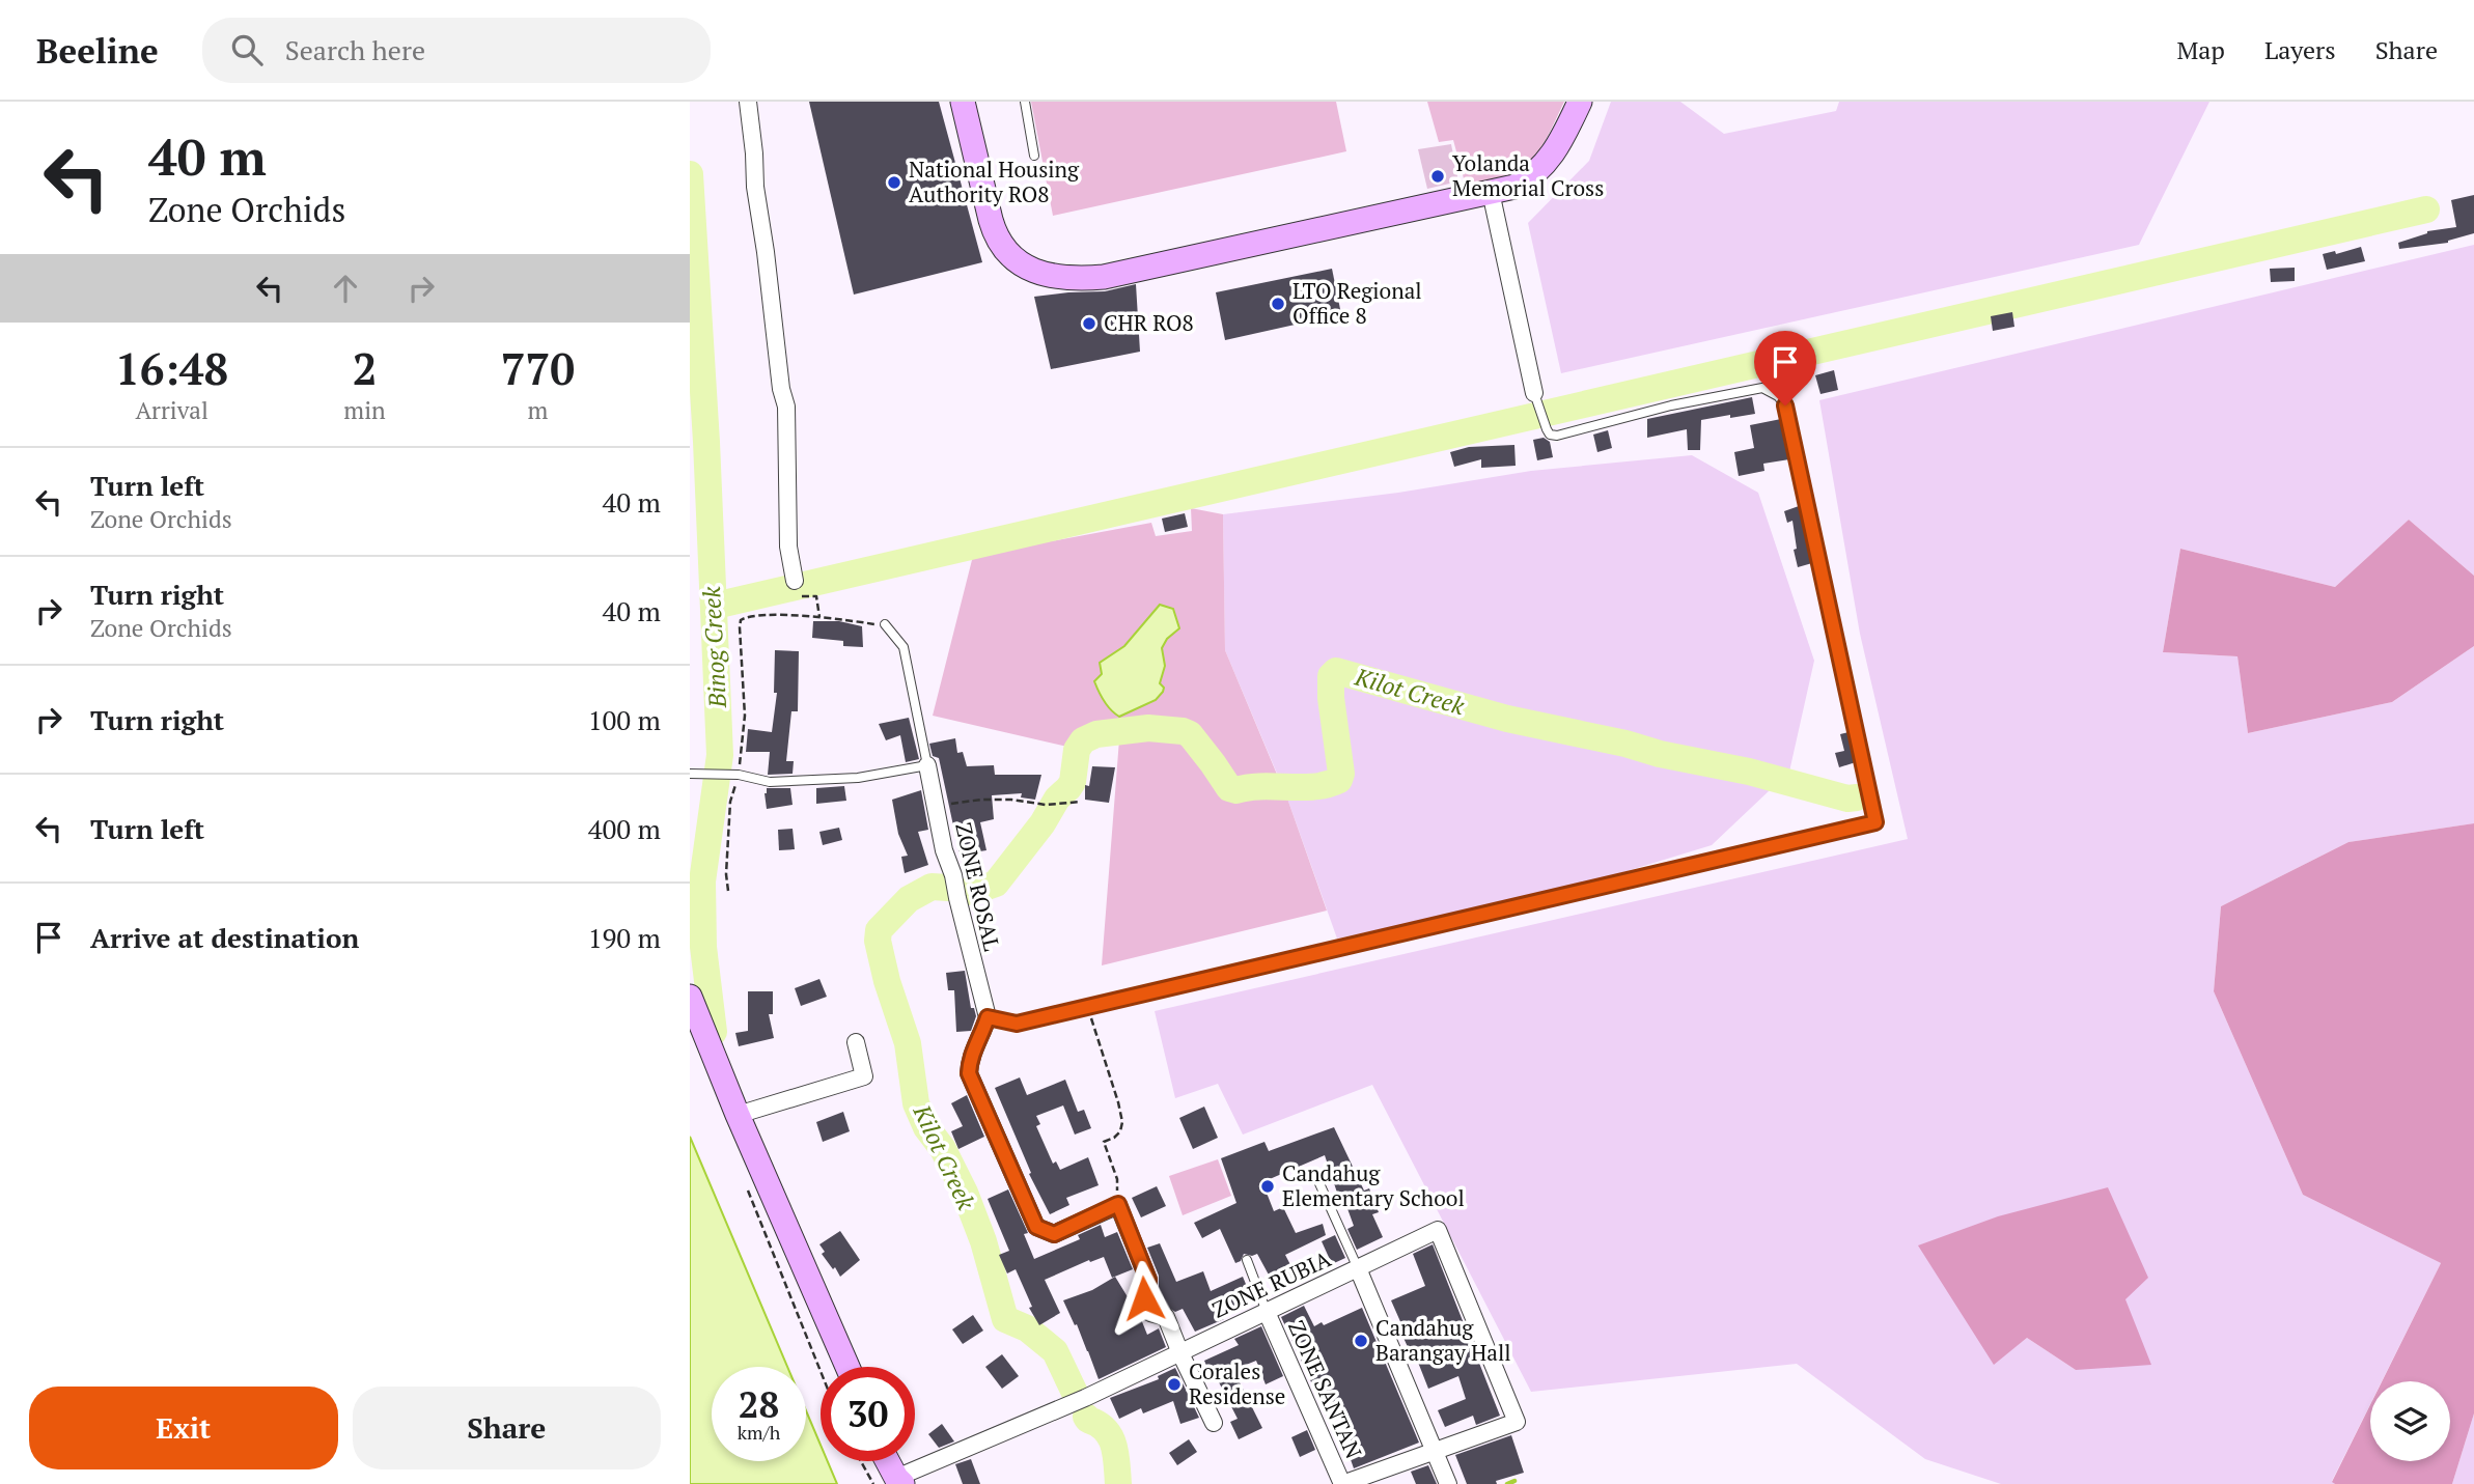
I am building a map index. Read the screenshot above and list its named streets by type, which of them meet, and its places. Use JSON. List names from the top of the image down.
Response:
{
  "streets": {
    "street": ["ZONE ROSAL", "ZONE RUBIA", "ZONE SANTAN"]
  },
  "crossings": [
    ["ZONE RUBIA", "ZONE SANTAN"]
  ],
  "water": ["Binog Creek", "Kilot Creek"],
  "places": [
    "Yolanda Memorial Cross",
    "National Housing Authority RO8",
    "LTO Regional Office 8",
    "CHR RO8",
    "Candahug Elementary School",
    "Candahug Barangay Hall",
    "Corales Residense"
  ],
  "page": {
    "header": "Beeline",
    "search": "Search here",
    "nav": ["Map", "Layers", "Share"],
    "turn": ["40 m", "Zone Orchids"],
    "eta": [
      "16:48",
      "Arrival",
      "2",
      "min",
      "770",
      "m"
    ],
    "list": [
      {
        "name": "Turn left",
        "note": "Zone Orchids",
        "value": "40 m"
      },
      {
        "name": "Turn right",
        "note": "Zone Orchids",
        "value": "40 m"
      },
      {
        "name": "Turn right",
        "value": "100 m"
      },
      {
        "name": "Turn left",
        "value": "400 m"
      },
      {
        "name": "Arrive at destination",
        "value": "190 m"
      }
    ],
    "speed": "28 km/h",
    "limit": "30",
    "buttons": ["Exit", "Share"]
  }
}
